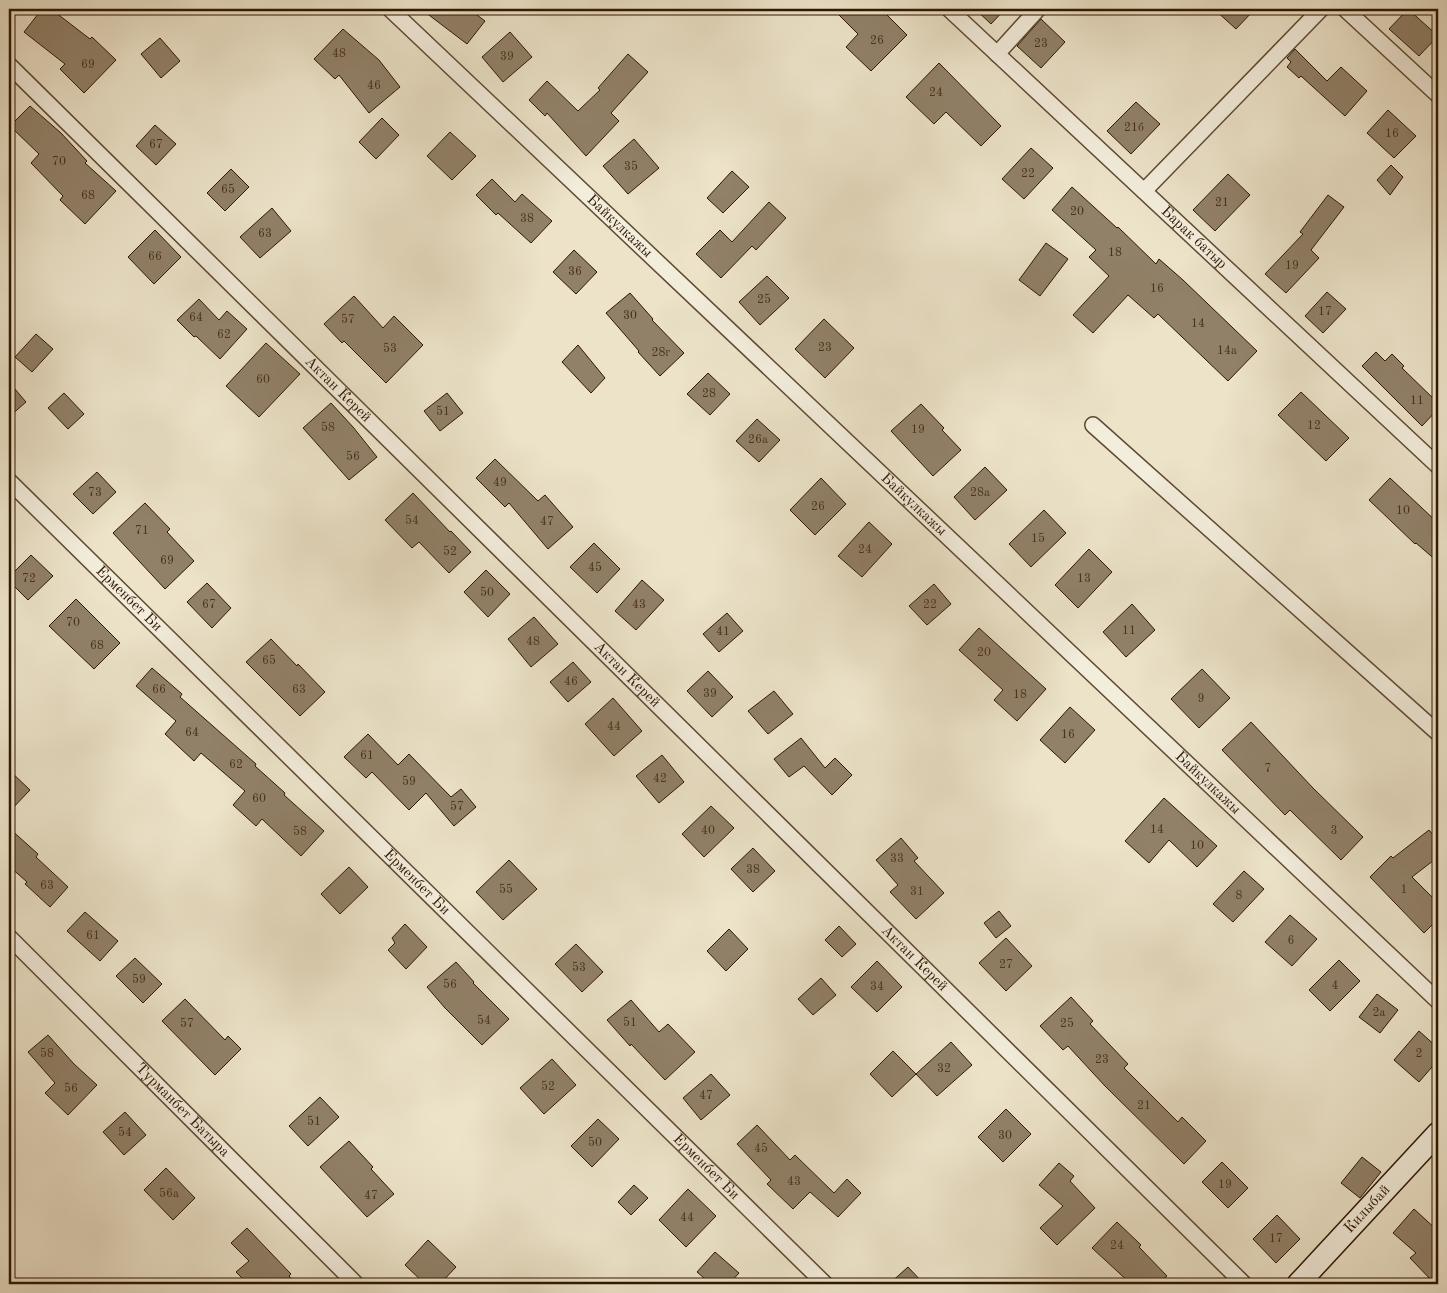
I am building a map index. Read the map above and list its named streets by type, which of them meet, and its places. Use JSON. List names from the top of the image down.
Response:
{
  "streets": {
    "street": [
      "Байкулкажы",
      "Барак батыр",
      "Актан Керей",
      "Ерменбет Би",
      "Турманбет Батыра",
      "Килыбай"
    ]
  },
  "house_numbers": [
    "26",
    "23",
    "48",
    "39",
    "69",
    "46",
    "24",
    "21б",
    "16",
    "67",
    "70",
    "35",
    "22",
    "65",
    "68",
    "21",
    "20",
    "38",
    "63",
    "18",
    "66",
    "19",
    "36",
    "16",
    "25",
    "17",
    "30",
    "64",
    "57",
    "14",
    "62",
    "23",
    "53",
    "14а",
    "28г",
    "60",
    "28",
    "11",
    "51",
    "12",
    "58",
    "19",
    "26а",
    "56",
    "49",
    "73",
    "28а",
    "26",
    "10",
    "54",
    "47",
    "71",
    "15",
    "24",
    "52",
    "69",
    "45",
    "72",
    "13",
    "50",
    "67",
    "43",
    "22",
    "70",
    "11",
    "41",
    "48",
    "68",
    "20",
    "65",
    "46",
    "66",
    "63",
    "39",
    "18",
    "9",
    "44",
    "64",
    "16",
    "61",
    "62",
    "7",
    "42",
    "59",
    "60",
    "57",
    "14",
    "40",
    "3",
    "58",
    "10",
    "33",
    "38",
    "63",
    "55",
    "1",
    "31",
    "8",
    "61",
    "6",
    "27",
    "53",
    "59",
    "56",
    "4",
    "34",
    "2а",
    "54",
    "51",
    "57",
    "25",
    "58",
    "2",
    "23",
    "32",
    "52",
    "56",
    "47",
    "21",
    "51",
    "54",
    "30",
    "50",
    "45",
    "43",
    "19",
    "56а",
    "47",
    "44",
    "17",
    "24"
  ]
}
